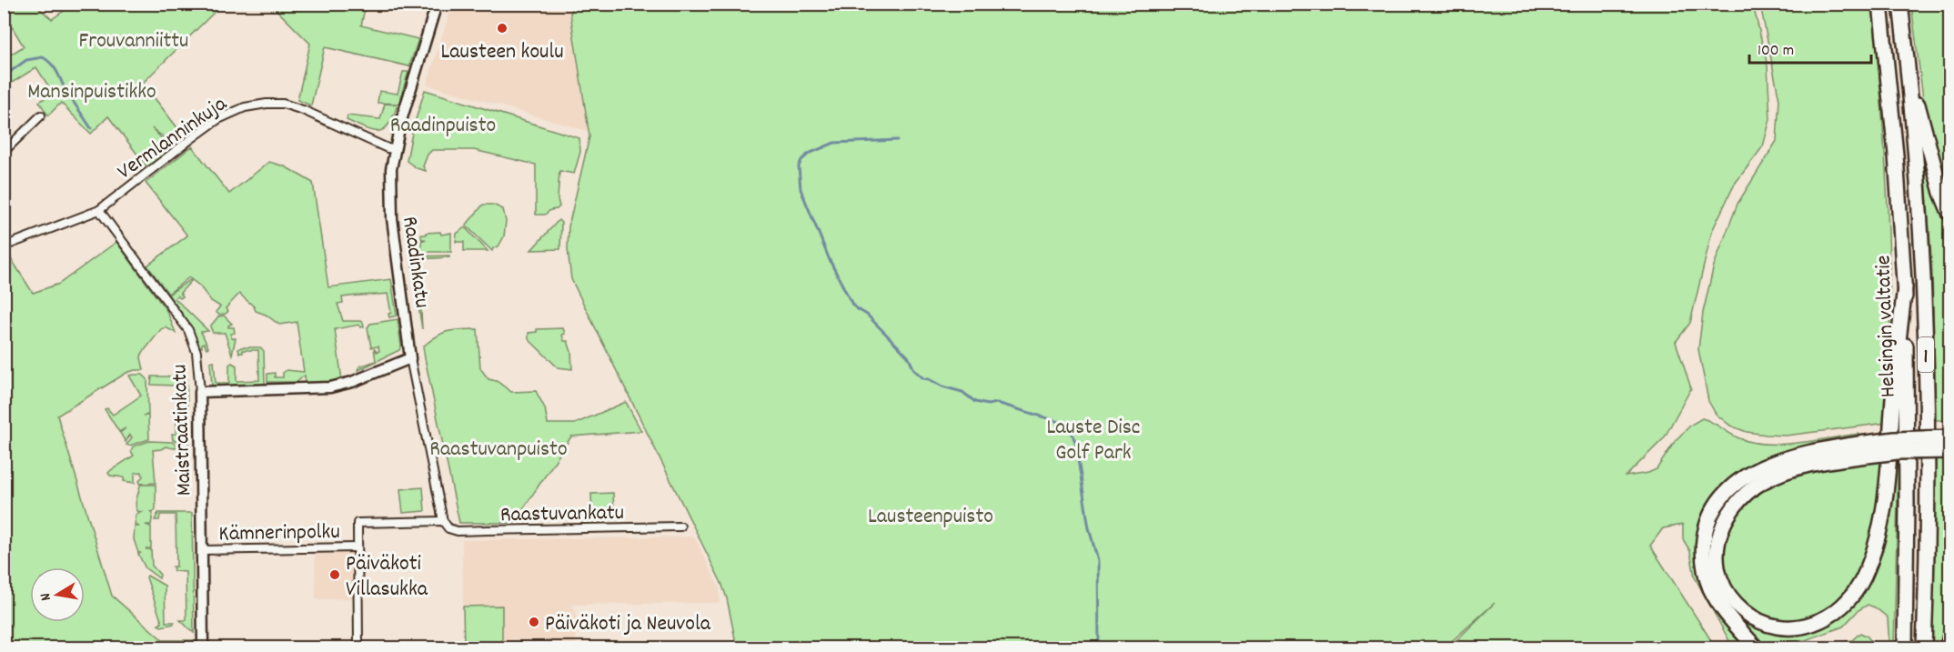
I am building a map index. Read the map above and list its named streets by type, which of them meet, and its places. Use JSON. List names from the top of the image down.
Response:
{
  "streets": {
    "highway": ["Helsingin valtatie", "1"],
    "street": [
      "Vermlanninkuja",
      "Raadinkatu",
      "Maistraatinkatu",
      "Raastuvankatu",
      "Kämnerinpolku"
    ]
  },
  "crossings": [
    ["Vermlanninkuja", "Raadinkatu"],
    ["Vermlanninkuja", "Maistraatinkatu"],
    ["Raadinkatu", "Raastuvankatu"],
    ["Maistraatinkatu", "Kämnerinpolku"],
    ["Raastuvankatu", "Kämnerinpolku"]
  ],
  "parks": [
    "Frouvanniittu",
    "Mansinpuistikko",
    "Raadinpuisto",
    "Lauste Disc Golf Park",
    "Raastuvanpuisto",
    "Lausteenpuisto"
  ],
  "places": ["Lausteen koulu", "Päiväkoti Villasukka", "Päiväkoti ja Neuvola"],
  "scale_bar": "100 m",
  "north": "left"
}
